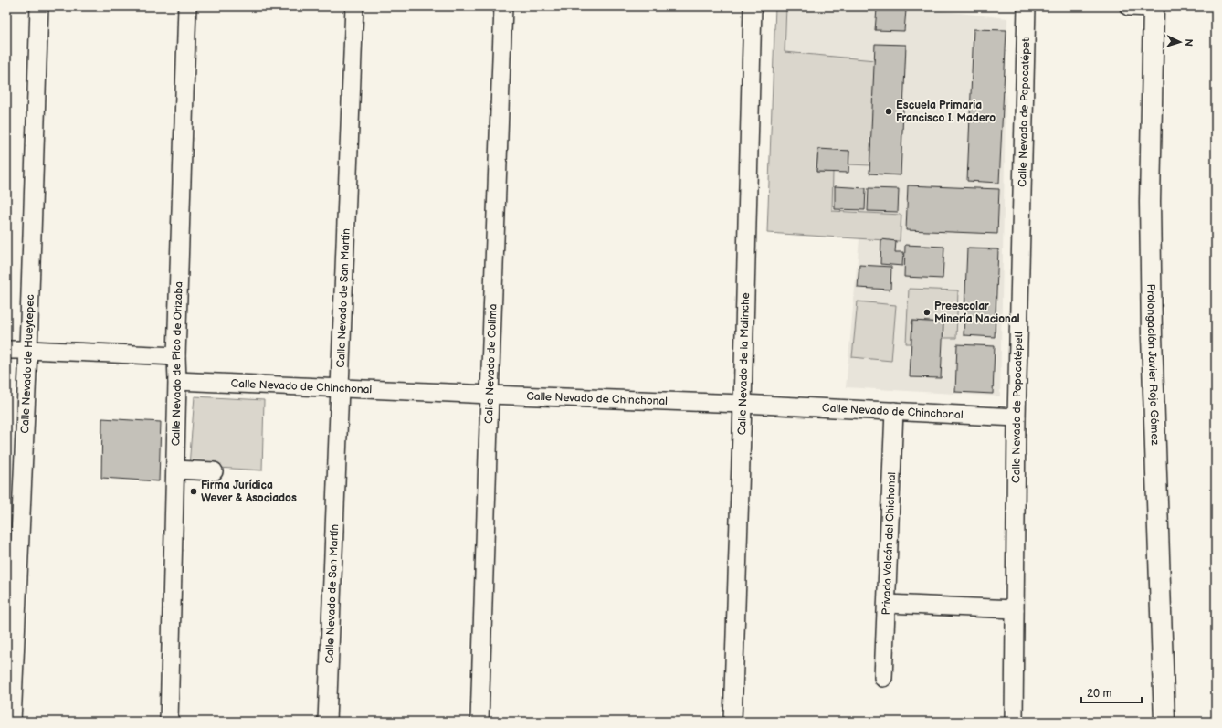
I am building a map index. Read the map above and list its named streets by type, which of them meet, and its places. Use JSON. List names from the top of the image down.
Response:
{
  "streets": {
    "street": [
      "Calle Nevado de Popocatépetl",
      "Calle Nevado de San Martín",
      "Calle Nevado de Pico de Orizaba",
      "Calle Nevado de Colima",
      "Calle Nevado de Hueytepec",
      "Calle Nevado de la Malinche",
      "Prolongación Javier Rojo Gómez",
      "Calle Nevado de Chinchonal",
      "Privada Volcán del Chichonal"
    ]
  },
  "crossings": [
    ["Calle Nevado de Popocatépetl", "Calle Nevado de Chinchonal"],
    ["Calle Nevado de San Martín", "Calle Nevado de Chinchonal"],
    ["Calle Nevado de Pico de Orizaba", "Calle Nevado de Chinchonal"],
    ["Calle Nevado de Colima", "Calle Nevado de Chinchonal"],
    ["Calle Nevado de la Malinche", "Calle Nevado de Chinchonal"],
    ["Calle Nevado de Chinchonal", "Privada Volcán del Chichonal"]
  ],
  "places": ["Escuela Primaria Francisco I. Madero", "Preescolar Minería Nacional", "Firma Jurídica Wever & Asociados"],
  "scale_bar": "20 m",
  "north": "right"
}
